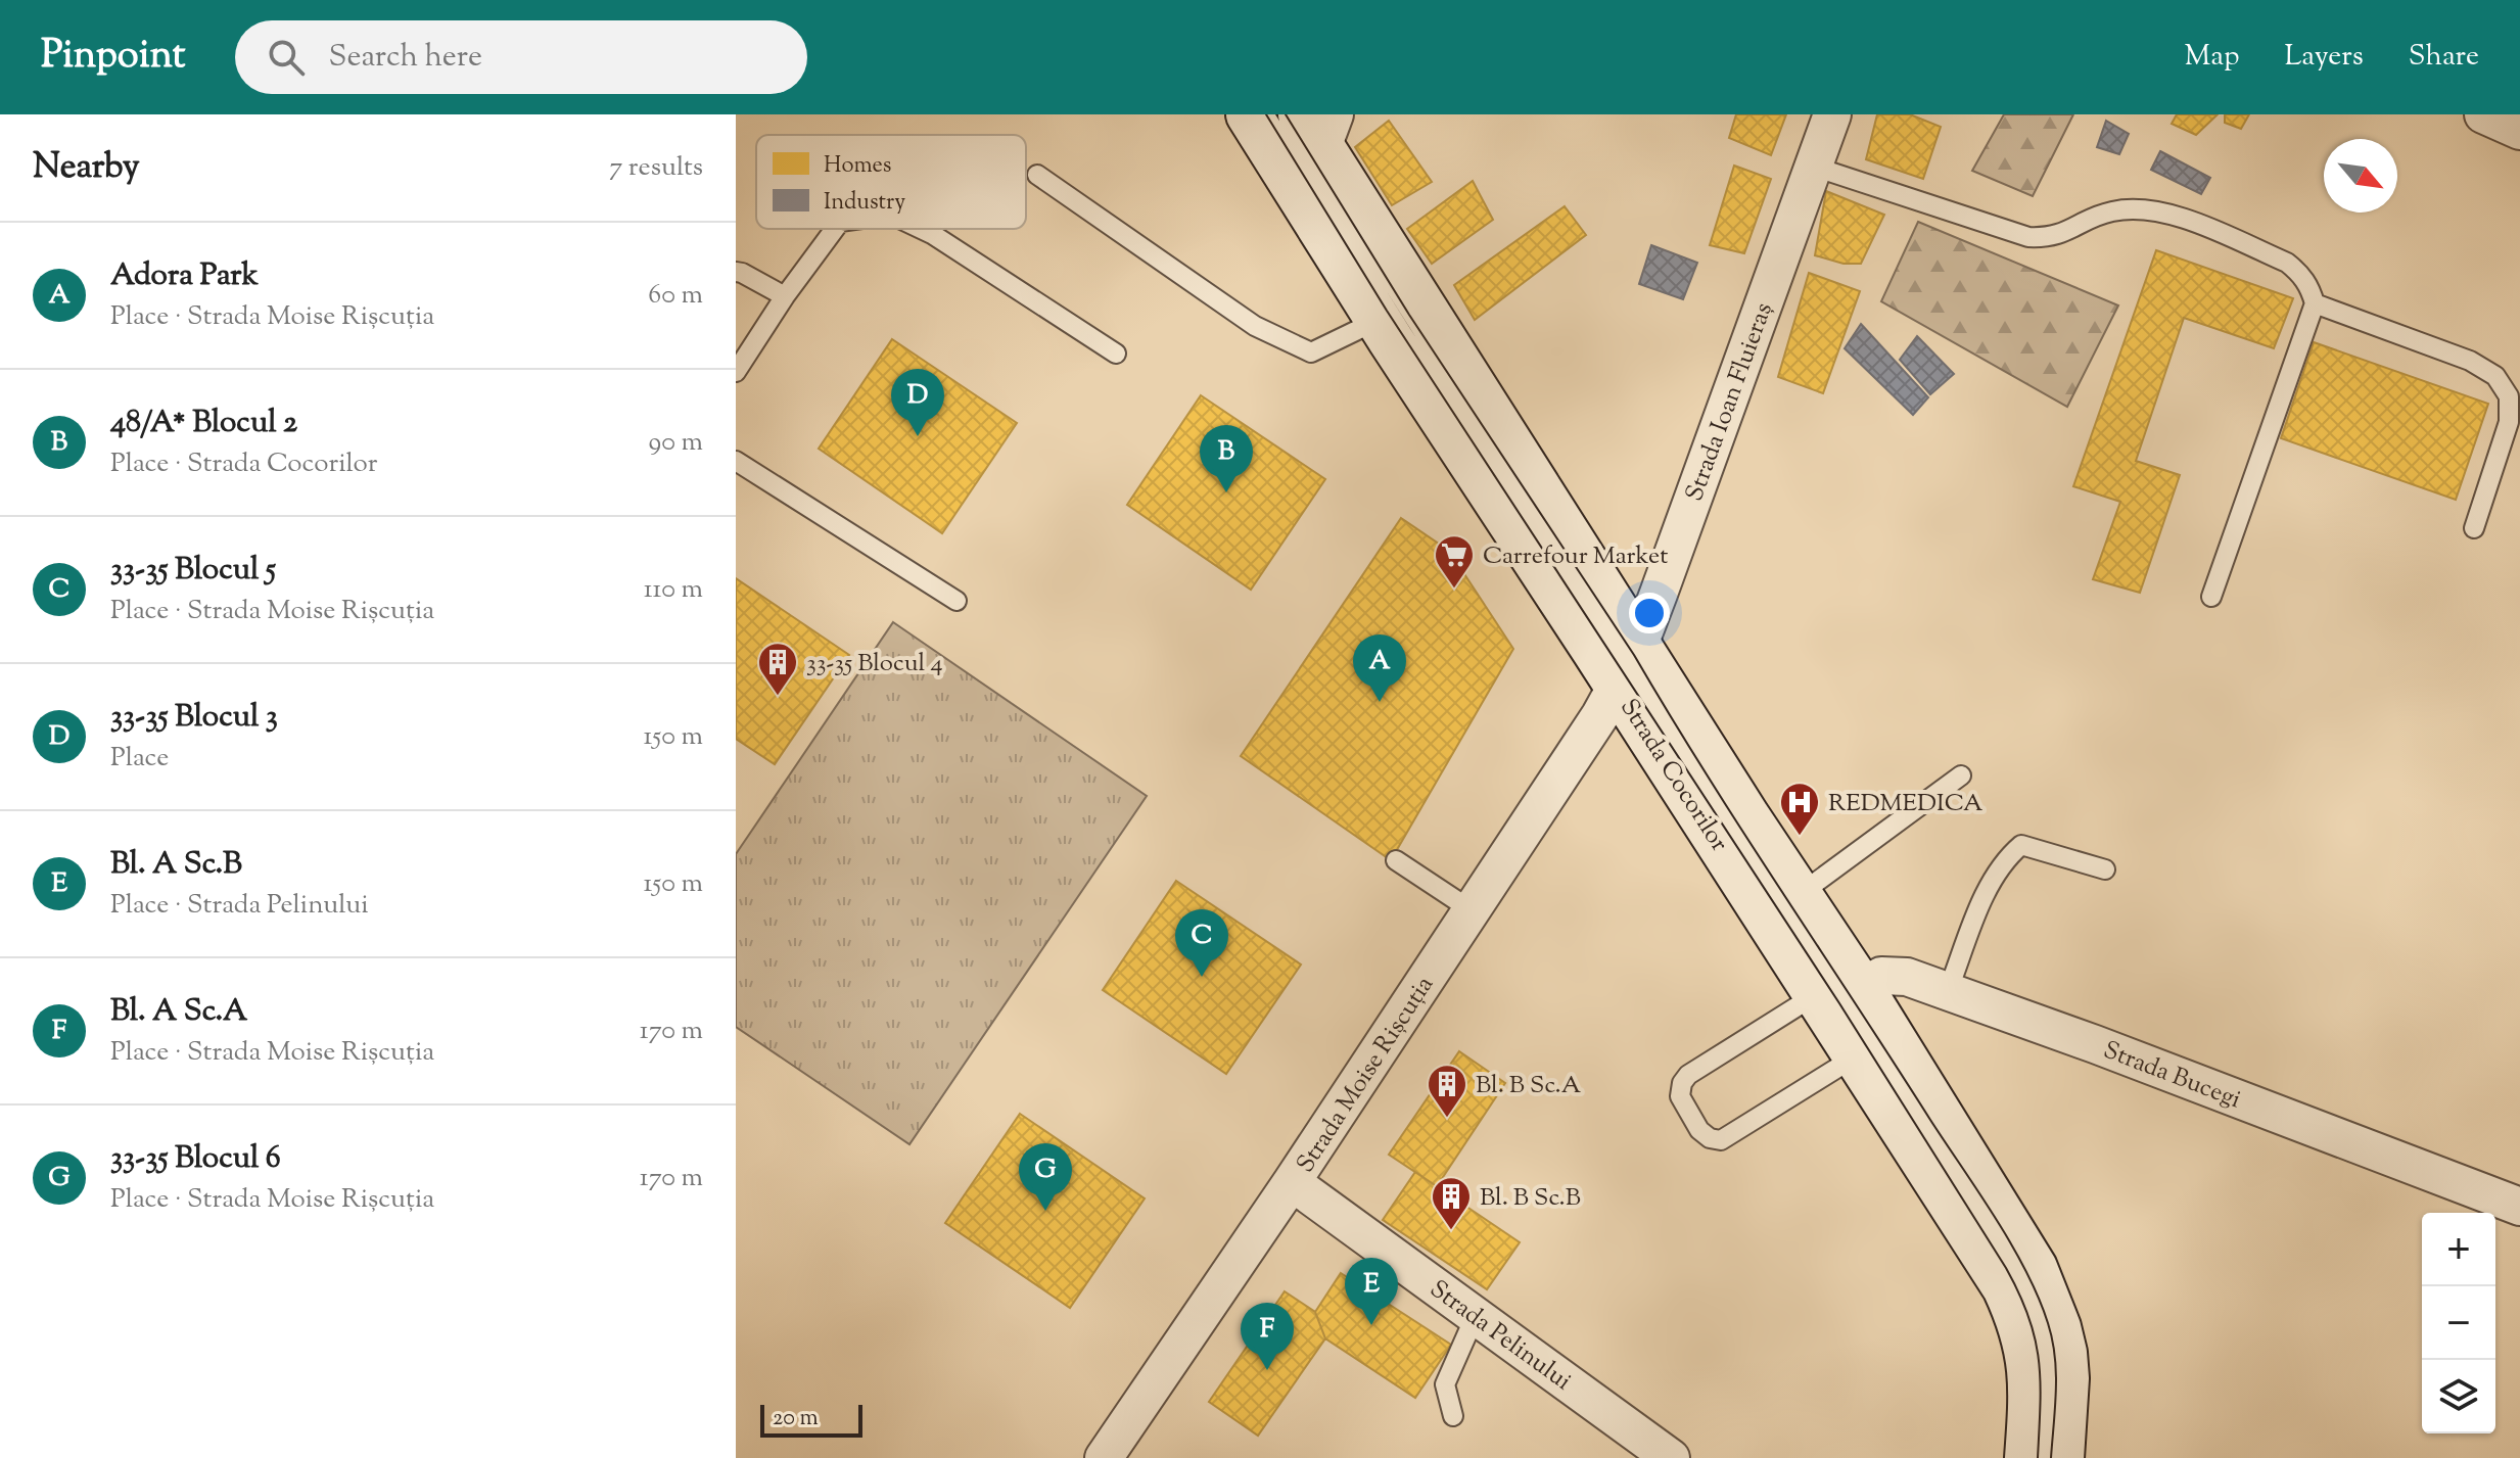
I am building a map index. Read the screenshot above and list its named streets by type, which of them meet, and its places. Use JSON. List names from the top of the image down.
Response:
{
  "streets": {
    "main road": ["Strada Cocorilor"],
    "street": [
      "Strada Ioan Fluieraș",
      "Strada Moise Rișcuția",
      "Strada Bucegi",
      "Strada Pelinului"
    ]
  },
  "crossings": [
    ["Strada Ioan Fluieraș", "Strada Cocorilor"],
    ["Strada Ioan Fluieraș", "Strada Moise Rișcuția"],
    ["Strada Cocorilor", "Strada Moise Rișcuția"],
    ["Strada Cocorilor", "Strada Bucegi"],
    ["Strada Moise Rișcuția", "Strada Pelinului"]
  ],
  "places": {
    "supermarket": ["Carrefour Market"],
    "building": ["33-35 Blocul 4", "Bl. B Sc.A", "Bl. B Sc.B"],
    "hospital": ["REDMEDICA"]
  },
  "legend": ["Homes", "Industry"],
  "scale_bar": "20 m",
  "north": "bottom right",
  "page": {
    "header": "Pinpoint",
    "search": "Search here",
    "nav": ["Map", "Layers", "Share"],
    "heading": ["Nearby", "7 results"],
    "list": [
      {
        "mark": "A",
        "name": "Adora Park",
        "note": "Place · Strada Moise Rișcuția",
        "value": "60 m"
      },
      {
        "mark": "B",
        "name": "48/A* Blocul 2",
        "note": "Place · Strada Cocorilor",
        "value": "90 m"
      },
      {
        "mark": "C",
        "name": "33-35 Blocul 5",
        "note": "Place · Strada Moise Rișcuția",
        "value": "110 m"
      },
      {
        "mark": "D",
        "name": "33-35 Blocul 3",
        "note": "Place",
        "value": "150 m"
      },
      {
        "mark": "E",
        "name": "Bl. A Sc.B",
        "note": "Place · Strada Pelinului",
        "value": "150 m"
      },
      {
        "mark": "F",
        "name": "Bl. A Sc.A",
        "note": "Place · Strada Moise Rișcuția",
        "value": "170 m"
      },
      {
        "mark": "G",
        "name": "33-35 Blocul 6",
        "note": "Place · Strada Moise Rișcuția",
        "value": "170 m"
      }
    ],
    "pins": [
      "D",
      "B",
      "A",
      "C",
      "G",
      "E",
      "F"
    ],
    "map_buttons": ["+", "−"],
    "scale": "20 m"
  }
}
